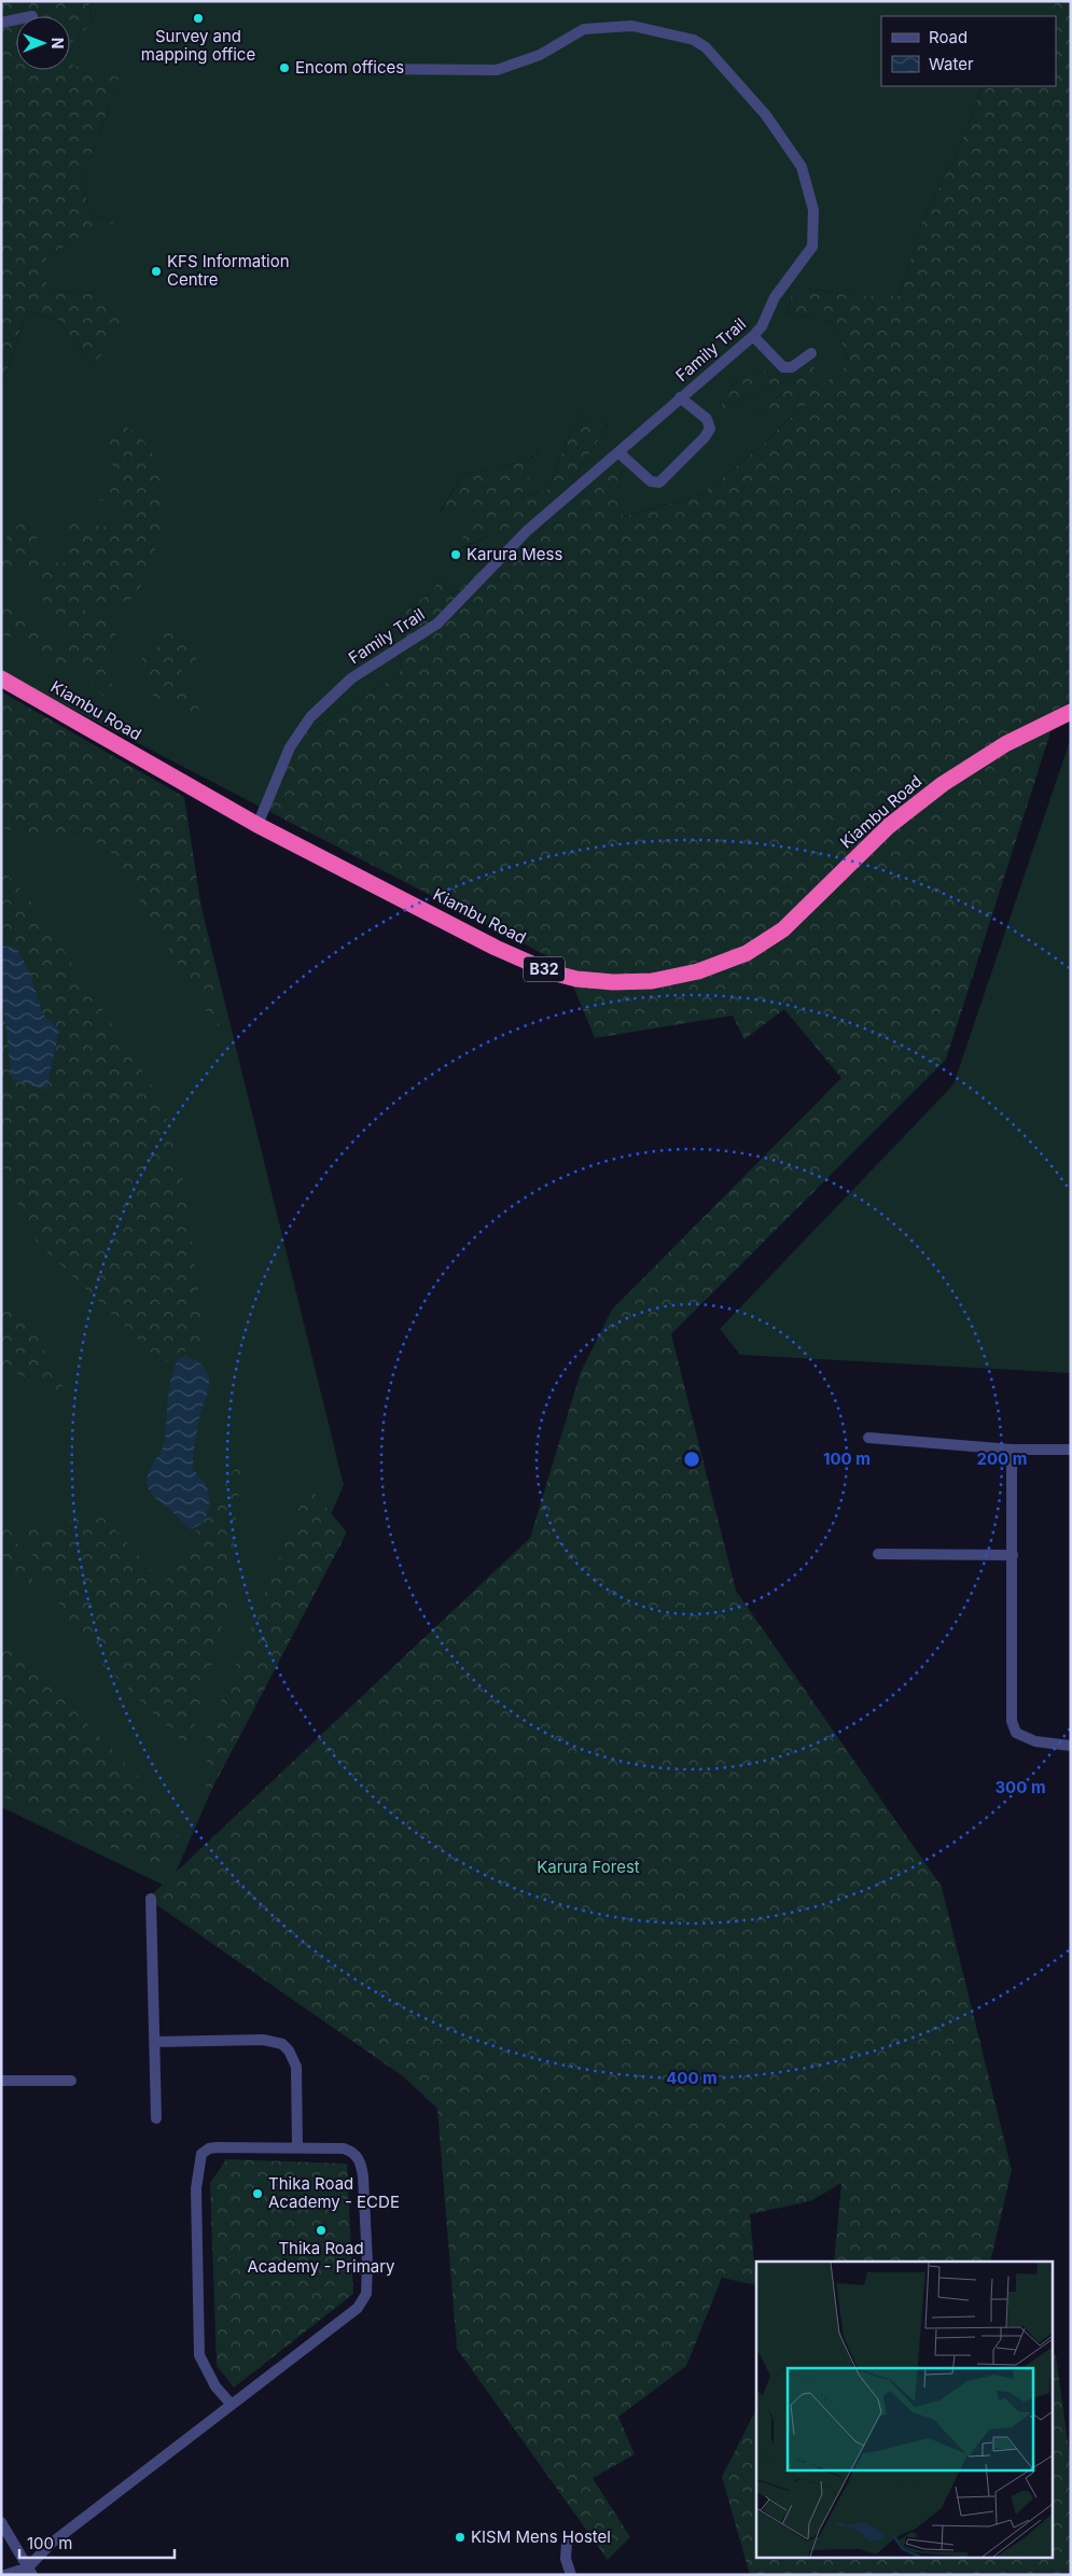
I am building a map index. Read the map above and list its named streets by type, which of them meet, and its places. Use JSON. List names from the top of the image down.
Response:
{
  "streets": {
    "highway": ["Kiambu Road", "B32"],
    "street": ["Family Trail"]
  },
  "crossings": [
    ["Family Trail", "Kiambu Road"]
  ],
  "parks": ["Karura Forest"],
  "places": [
    "Survey and mapping office",
    "Encom offices",
    "KFS Information Centre",
    "Karura Mess",
    "Thika Road Academy - ECDE",
    "Thika Road Academy - Primary",
    "KISM Mens Hostel"
  ],
  "legend": ["Road", "Water"],
  "scale_bar": "100 m",
  "north": "right",
  "rings": [
    "100 m",
    "200 m",
    "300 m",
    "400 m"
  ]
}
